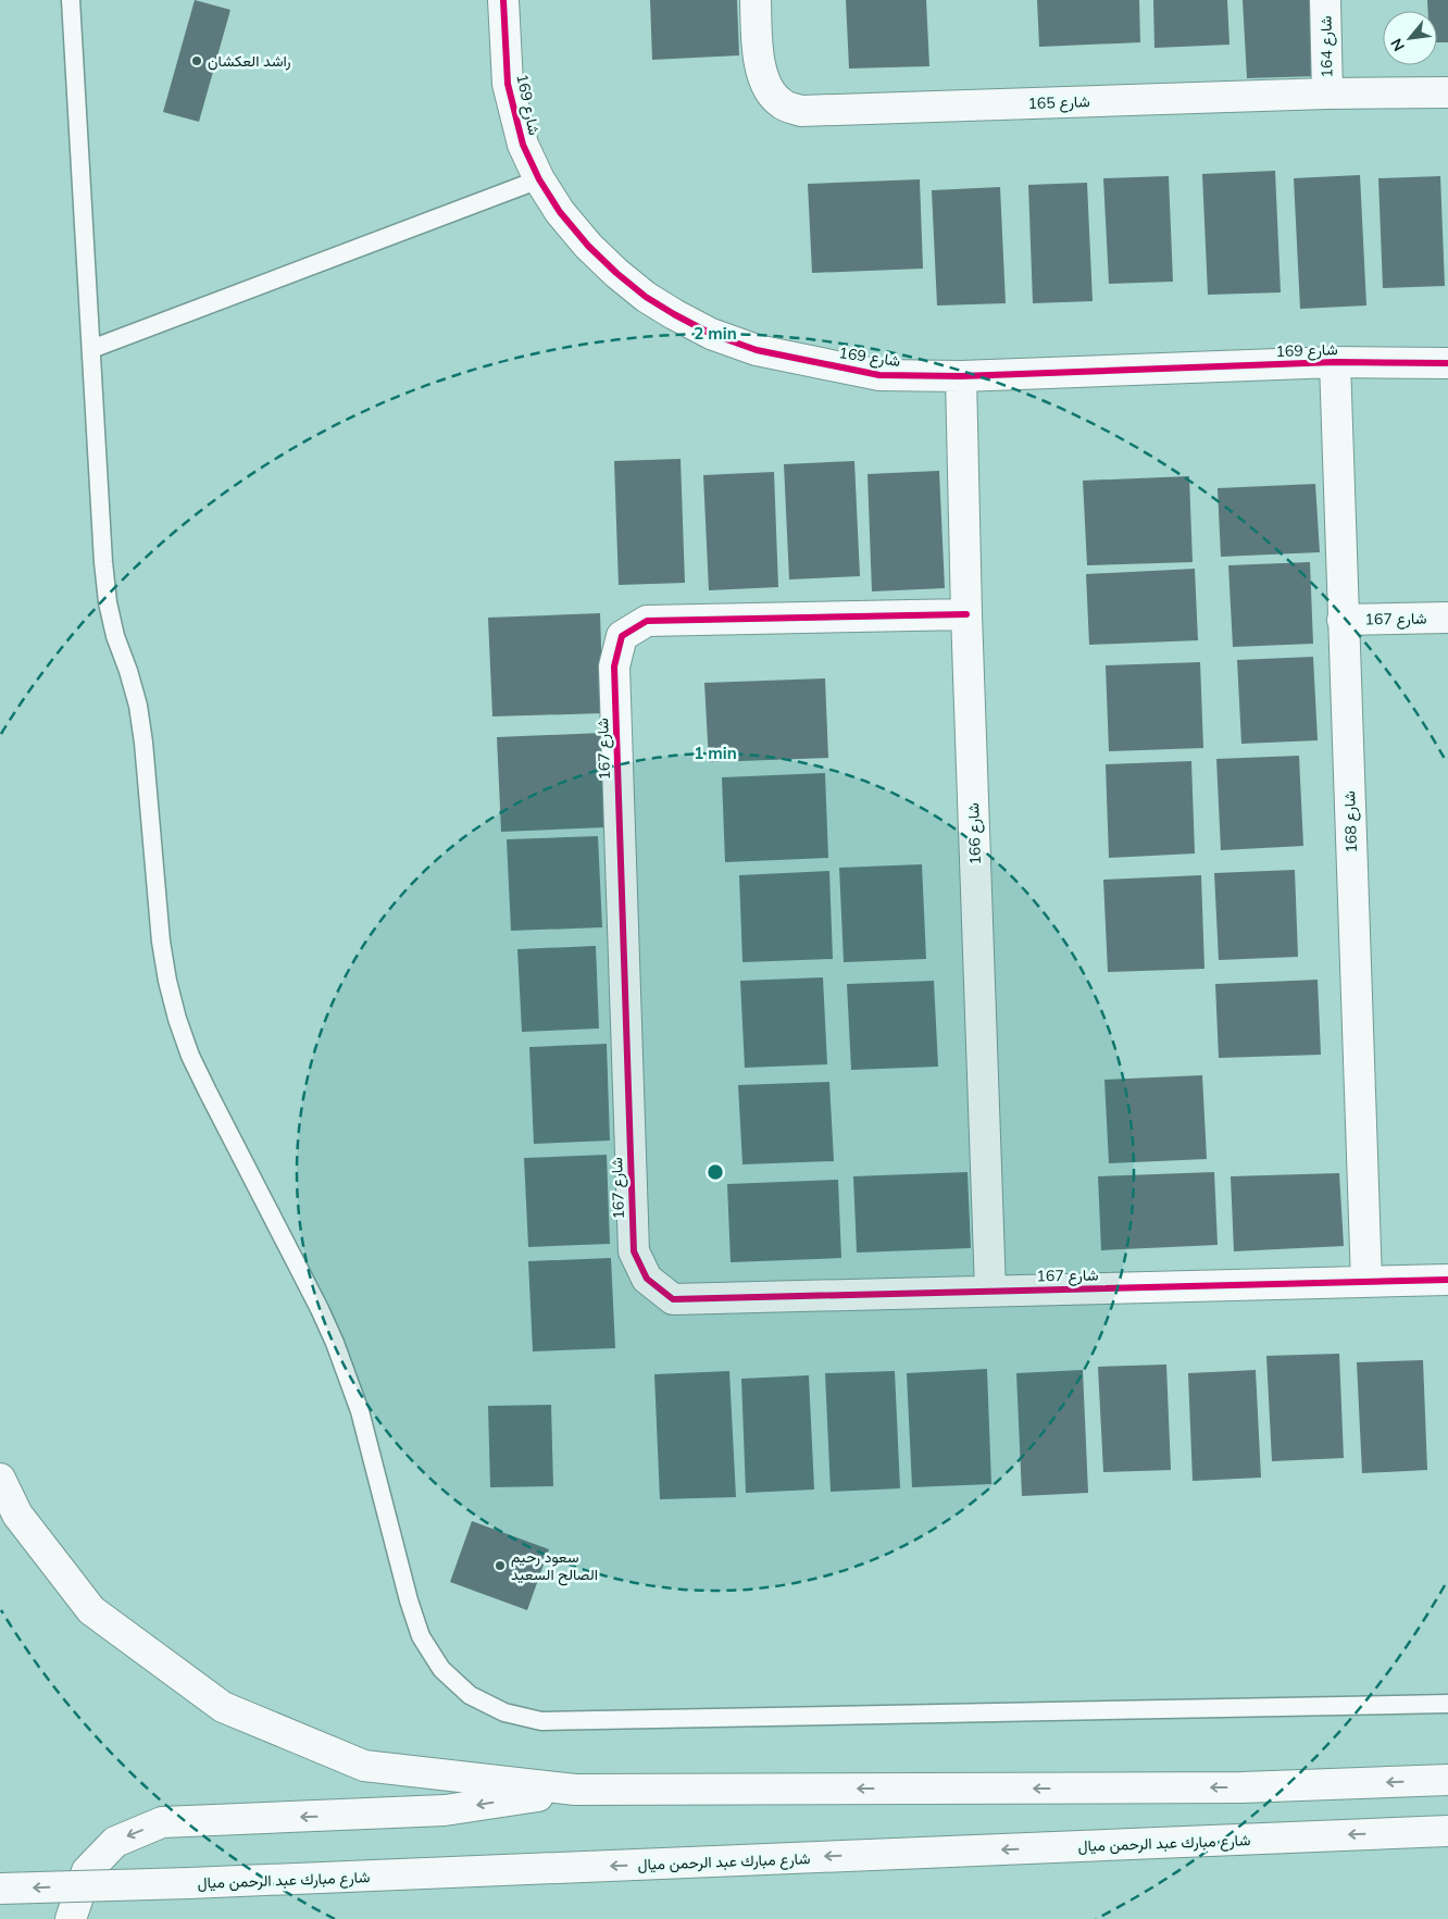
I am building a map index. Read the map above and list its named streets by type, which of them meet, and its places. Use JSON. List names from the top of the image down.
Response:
{
  "streets": {
    "main road": [
      "شارع 164",
      "شارع 165",
      "شارع 169",
      "شارع 167",
      "شارع 168",
      "شارع 166",
      "شارع مبارك عبد الرحمن ميال"
    ]
  },
  "crossings": [
    ["شارع 164", "شارع 165"],
    ["شارع 169", "شارع 168"],
    ["شارع 169", "شارع 166"],
    ["شارع 167", "شارع 168"],
    ["شارع 167", "شارع 166"]
  ],
  "places": ["راشد العكشان", "سعود رحيم الصالح السعيد"],
  "north": "bottom left",
  "rings": ["2 min", "1 min"]
}
